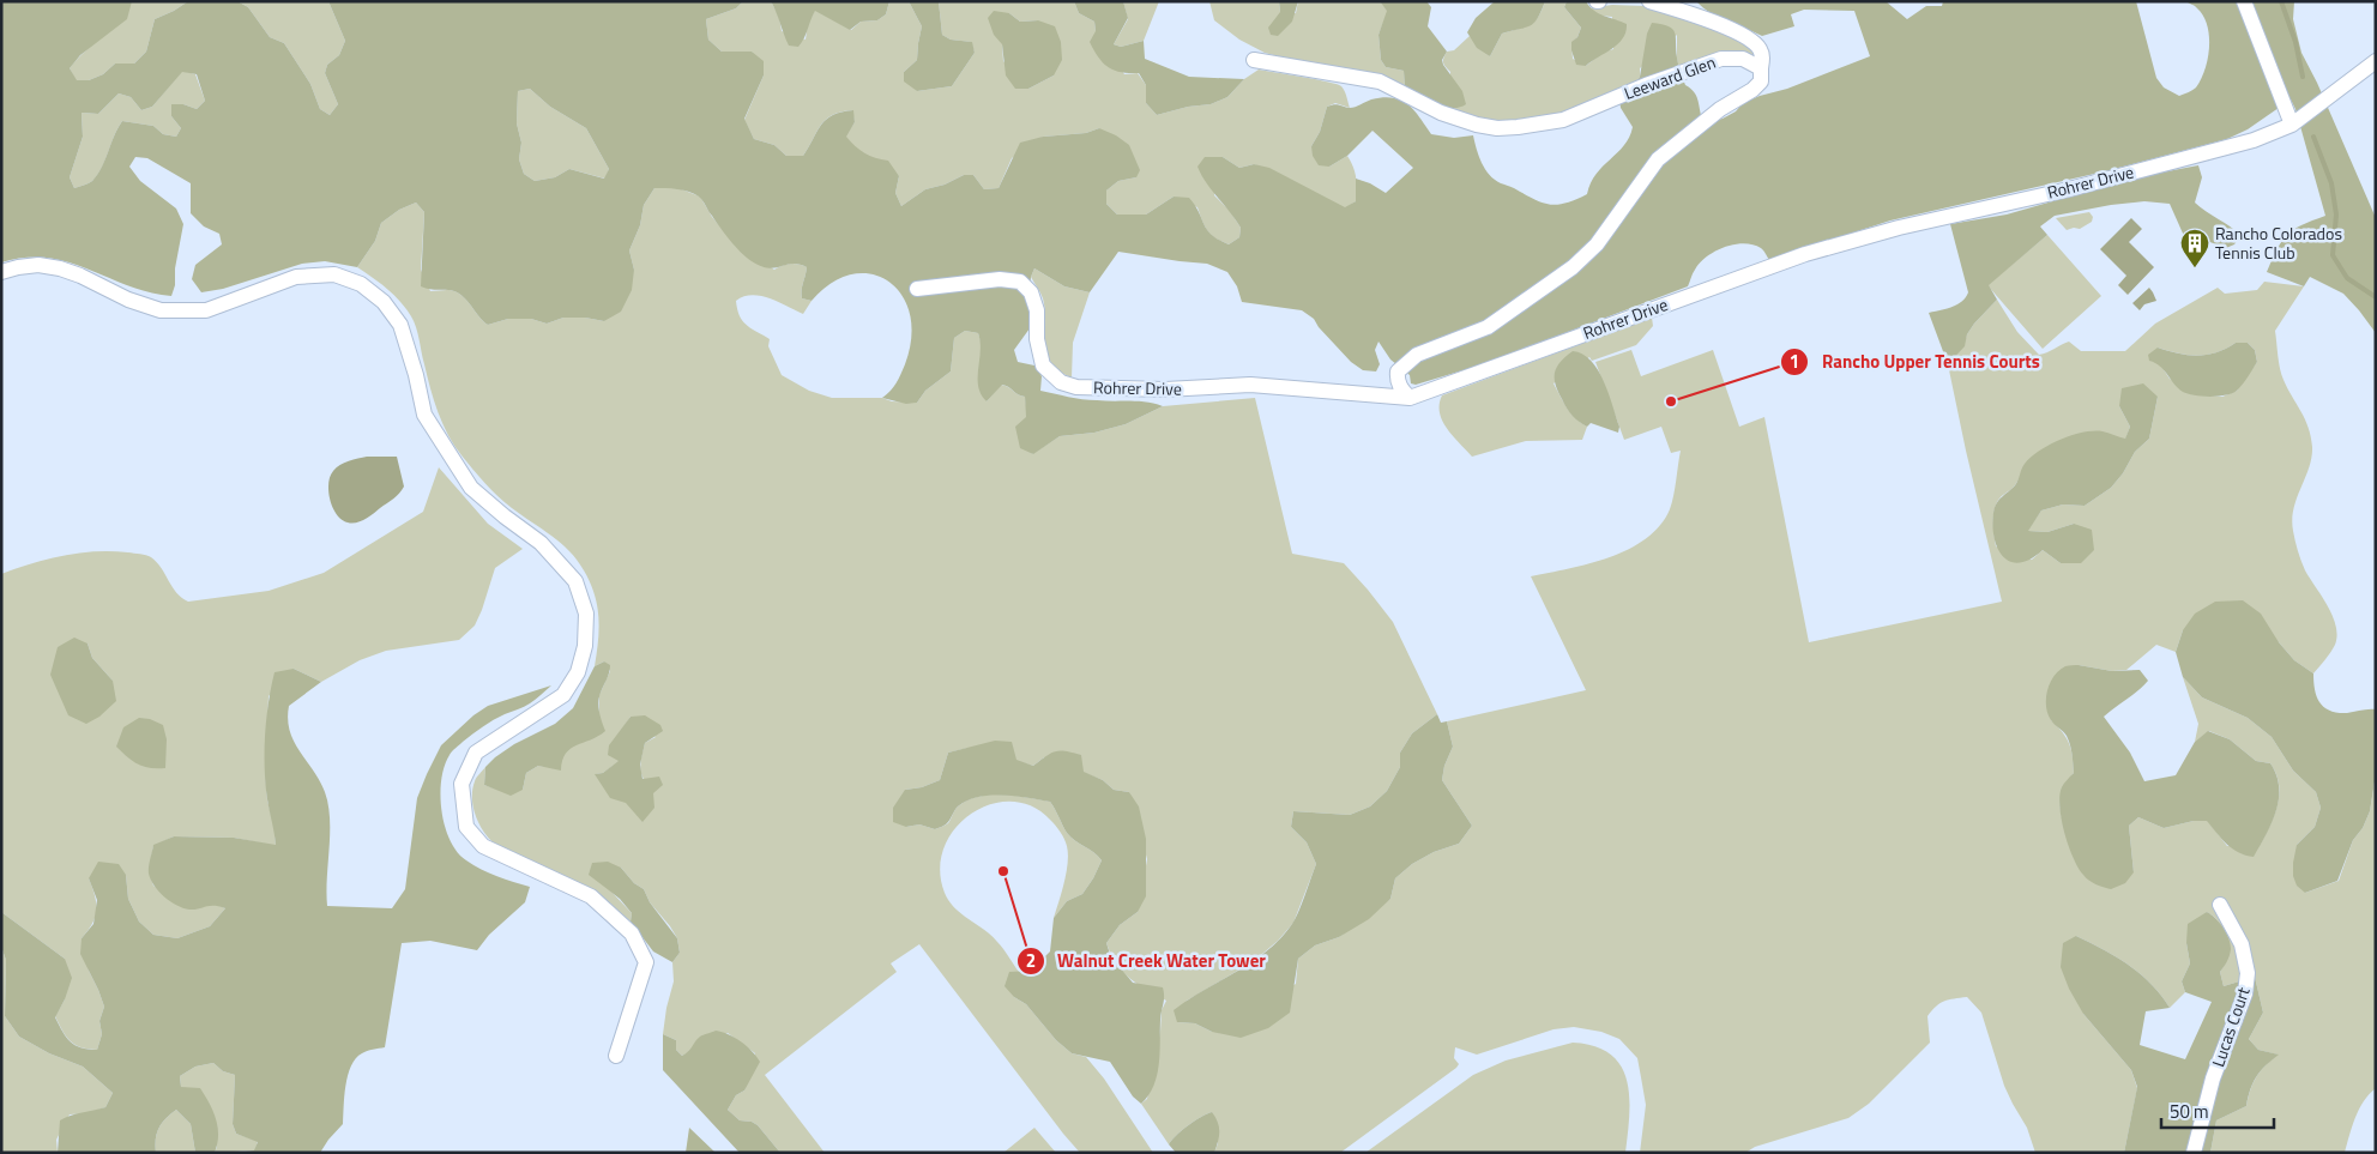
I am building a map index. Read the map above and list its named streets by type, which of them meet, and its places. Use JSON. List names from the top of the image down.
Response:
{
  "streets": {
    "street": ["Leeward Glen", "Rohrer Drive", "Lucas Court"]
  },
  "places": {
    "building": ["Rancho Colorados Tennis Club"],
    "other": ["Rancho Upper Tennis Courts", "Walnut Creek Water Tower"]
  },
  "scale_bar": "50 m"
}
